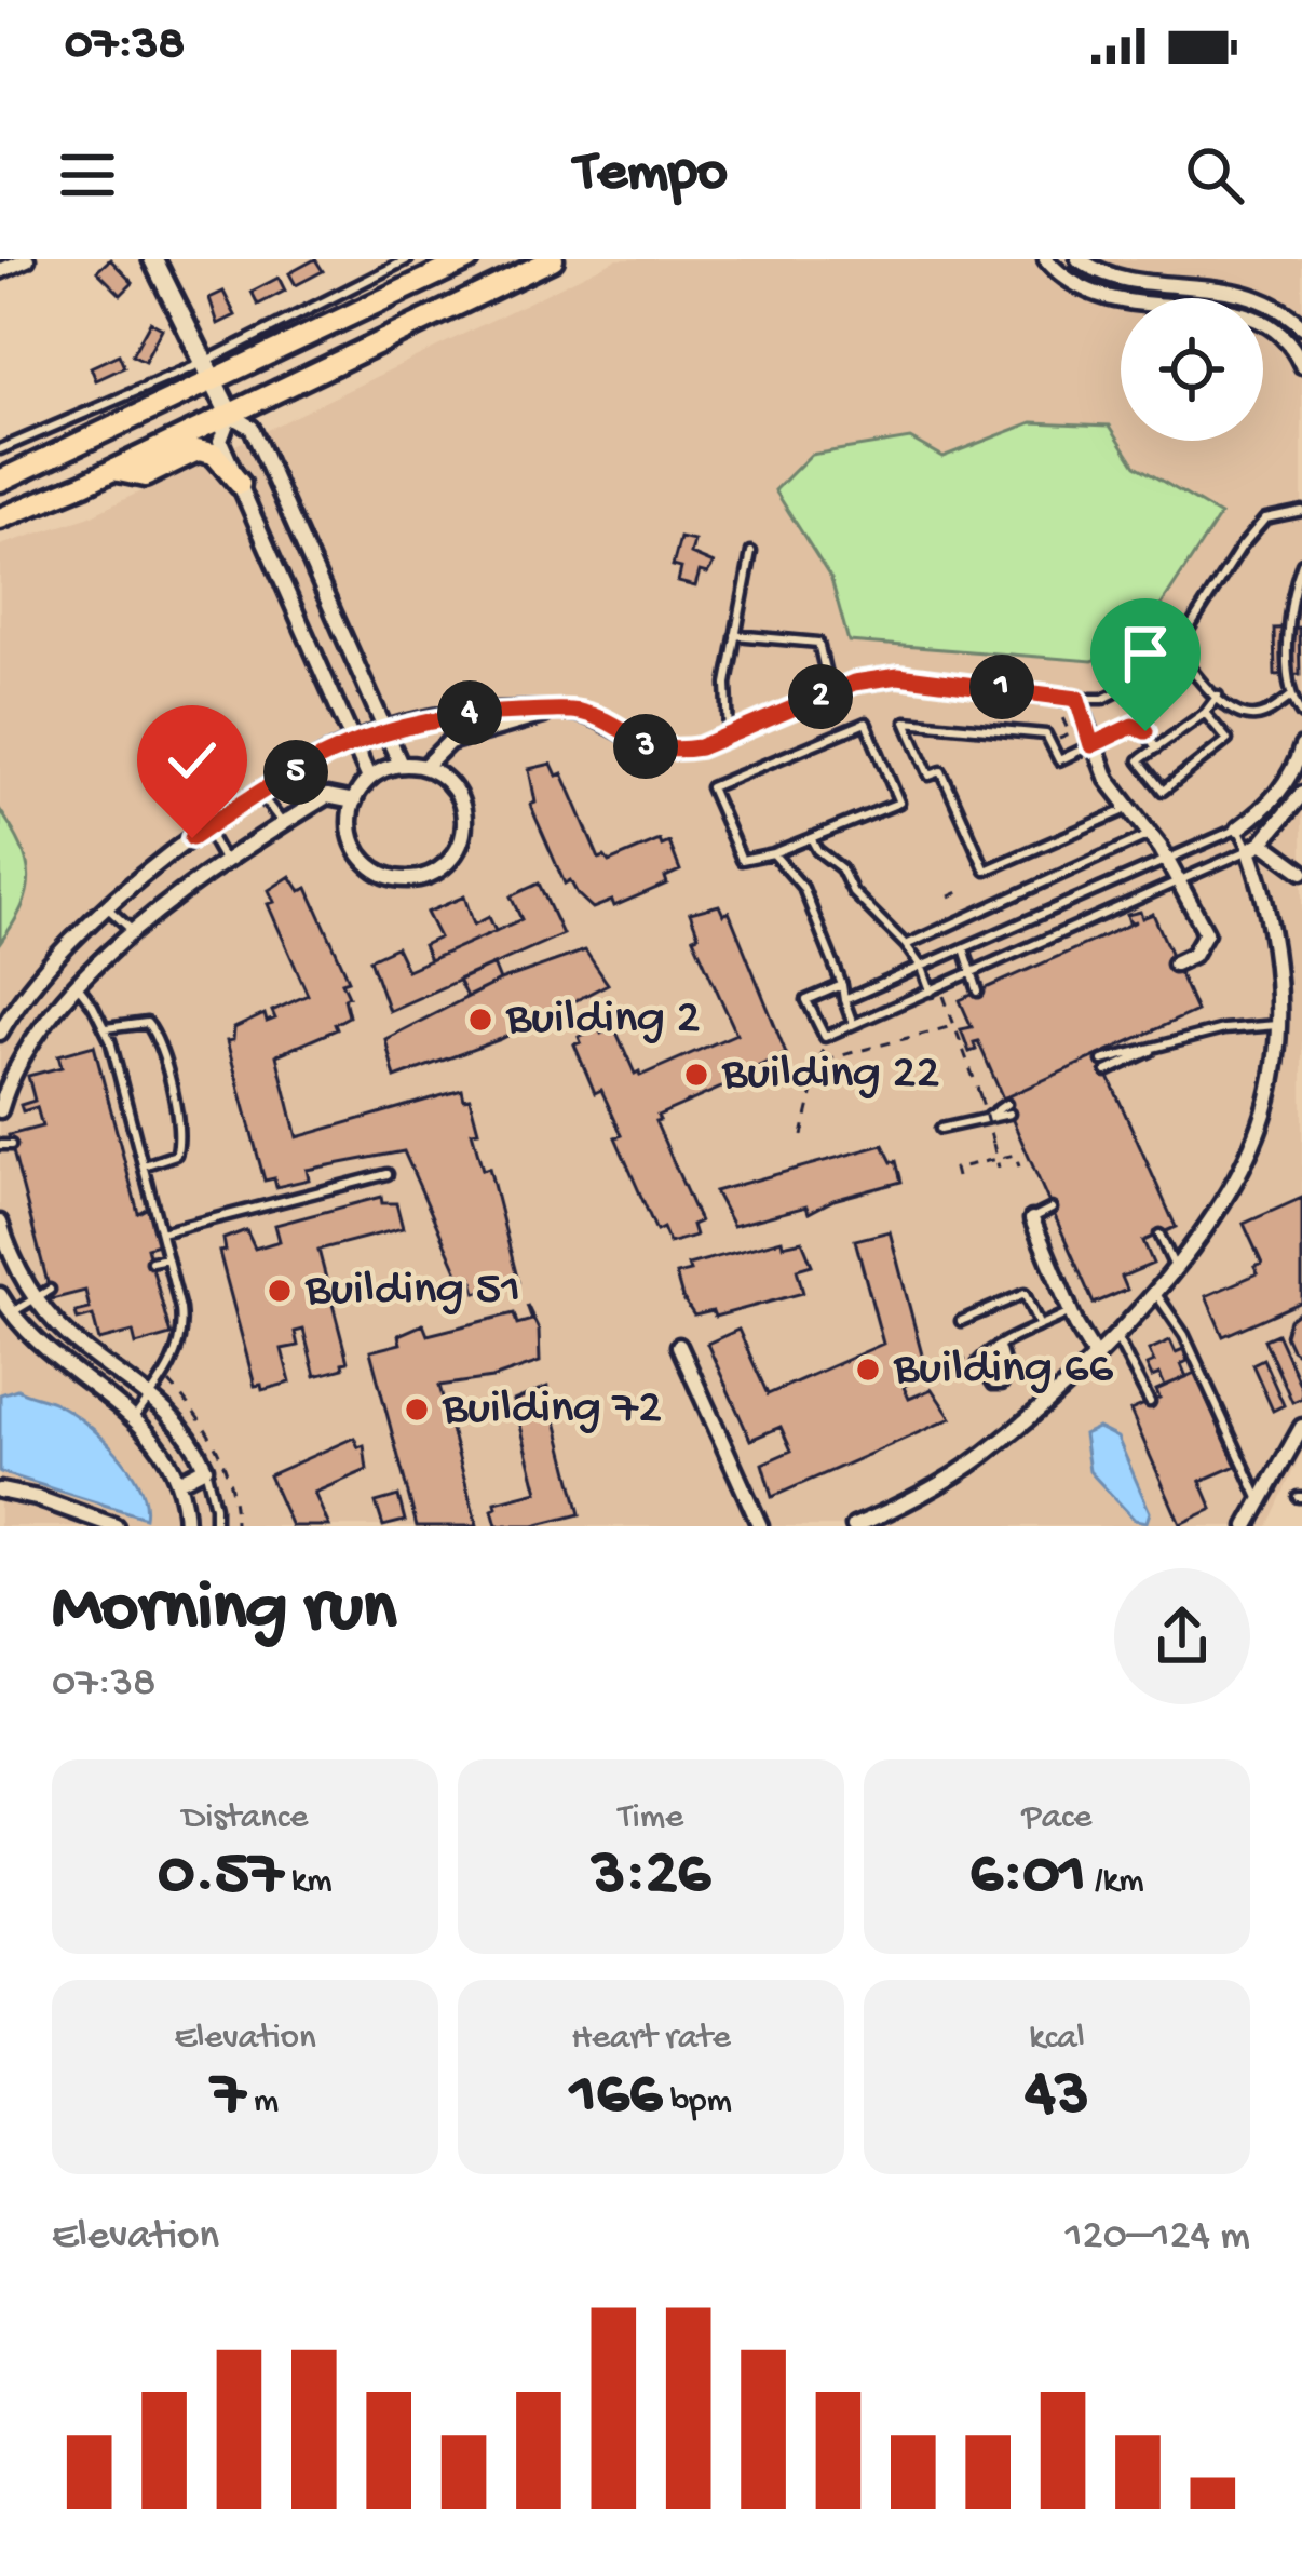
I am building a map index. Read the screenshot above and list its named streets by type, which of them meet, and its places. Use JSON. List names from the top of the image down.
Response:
{
  "places": [
    "Building 2",
    "Building 22",
    "Building 51",
    "Building 66",
    "Building 72"
  ],
  "page": {
    "status": "07:38",
    "header": "Tempo",
    "pins": [
      "1",
      "2",
      "4",
      "3",
      "5"
    ],
    "heading": ["Morning run", "07:38"],
    "stats": [
      ["Distance", "0.57 km"],
      ["Time", "3:26"],
      ["Pace", "6:01 /km"],
      ["Elevation", "7 m"],
      ["Heart rate", "166 bpm"],
      ["kcal", "43"]
    ],
    "chart": ["Elevation", "120–124 m"]
  }
}
